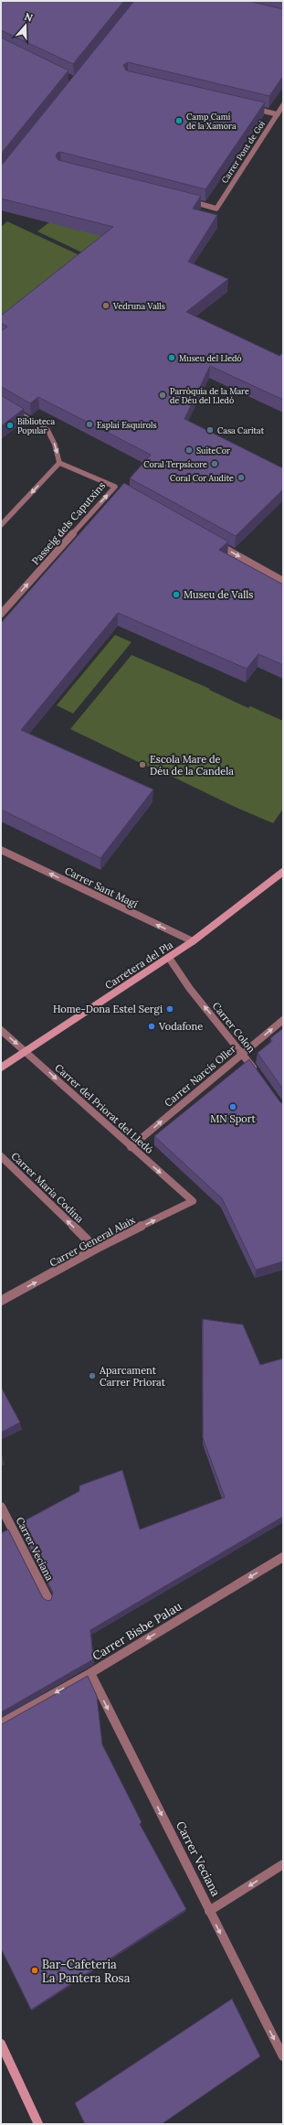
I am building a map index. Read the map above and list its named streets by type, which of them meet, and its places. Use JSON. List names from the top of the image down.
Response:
{
  "streets": {
    "main road": ["Carretera del Pla"],
    "street": [
      "Carrer Pont de Goi",
      "Passeig dels Caputxins",
      "Carrer Sant Magí",
      "Carrer Colon",
      "Carrer Narcís Oller",
      "Carrer del Priorat del Lledó",
      "Carrer Maria Codina",
      "Carrer General Alaix",
      "Carrer Veciana",
      "Carrer Bisbe Palau"
    ]
  },
  "crossings": [
    ["Carrer Sant Magí", "Carretera del Pla"],
    ["Carretera del Pla", "Carrer Colon"],
    ["Carretera del Pla", "Carrer del Priorat del Lledó"],
    ["Carrer Colon", "Carrer Narcís Oller"],
    ["Carrer Narcís Oller", "Carrer del Priorat del Lledó"],
    ["Carrer del Priorat del Lledó", "Carrer General Alaix"],
    ["Carrer Maria Codina", "Carrer General Alaix"],
    ["Carrer Veciana", "Carrer Bisbe Palau"]
  ],
  "one_way": [
    "Carrer Sant Magí",
    "Carrer Colon",
    "Carrer Narcís Oller",
    "Carrer del Priorat del Lledó",
    "Carrer Maria Codina",
    "Carrer General Alaix",
    "Carrer Veciana",
    "Carrer Bisbe Palau"
  ],
  "places": [
    "Camp Camí de la Xamora",
    "Vedruna Valls",
    "Museu del Lledó",
    "Parròquia de la Mare de Déu del Lledó",
    "Esplai Esquirols",
    "Biblioteca Popular",
    "Casa Caritat",
    "SuiteCor",
    "Coral Terpsícore",
    "Coral Cor Audite",
    "Museu de Valls",
    "Escola Mare de Déu de la Candela",
    "Home-Dona Estel Sergi",
    "Vodafone",
    "MN Sport",
    "Aparcament Carrer Priorat",
    "Bar-Cafeteria La Pantera Rosa"
  ],
  "north": "top"
}
